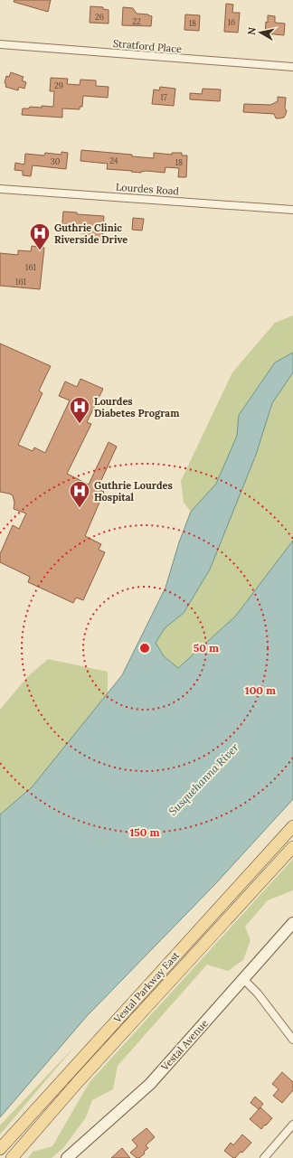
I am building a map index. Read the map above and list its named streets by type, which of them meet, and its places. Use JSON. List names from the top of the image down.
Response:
{
  "streets": {
    "main road": ["Vestal Parkway East"],
    "street": ["Stratford Place", "Lourdes Road", "Vestal Avenue"]
  },
  "water": ["Susquehanna River"],
  "places": {
    "hospital": ["Guthrie Clinic Riverside Drive", "Lourdes Diabetes Program", "Guthrie Lourdes Hospital"]
  },
  "house_numbers": [
    "26",
    "22",
    "16",
    "18",
    "29",
    "17",
    "24",
    "30",
    "18",
    "161",
    "161"
  ],
  "north": "left",
  "rings": ["50 m", "100 m", "150 m"]
}
